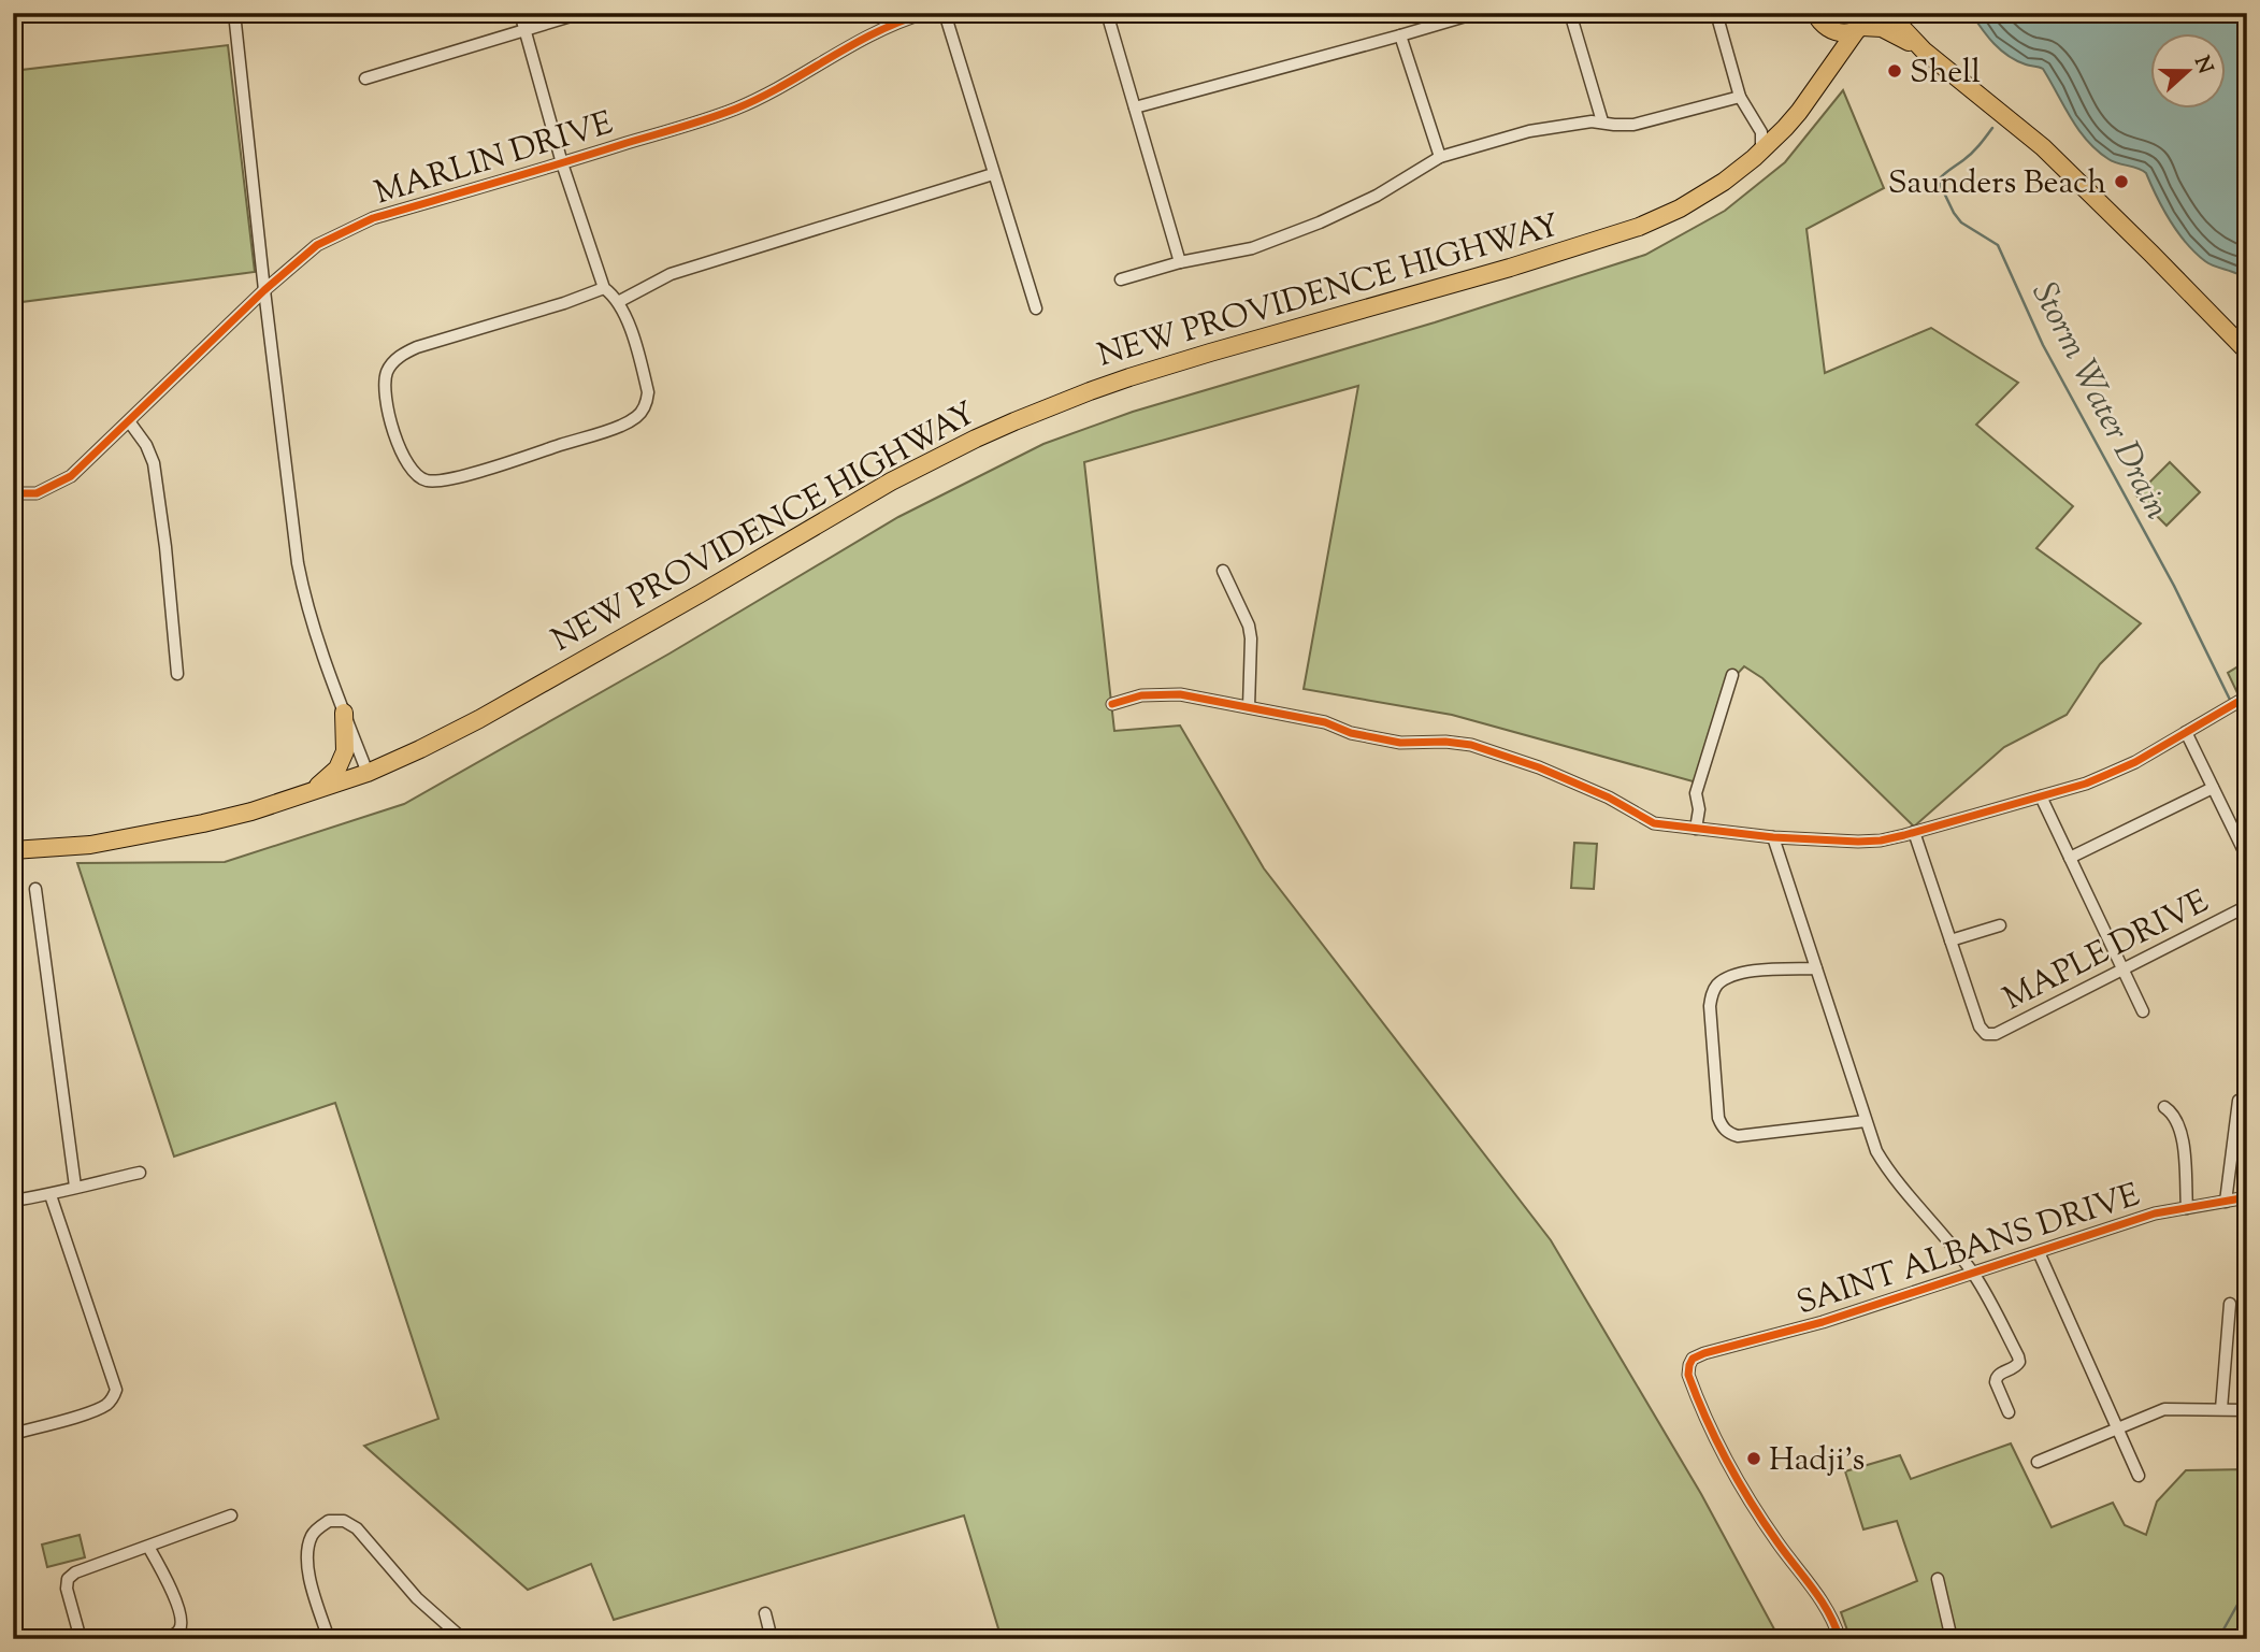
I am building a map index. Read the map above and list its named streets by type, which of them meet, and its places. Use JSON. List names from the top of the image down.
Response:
{
  "streets": {
    "highway": ["NEW PROVIDENCE HIGHWAY"],
    "street": ["MARLIN DRIVE", "MAPLE DRIVE", "SAINT ALBANS DRIVE"]
  },
  "water": ["Storm Water Drain"],
  "places": ["Shell", "Saunders Beach", "Hadji's"],
  "north": "right"
}
